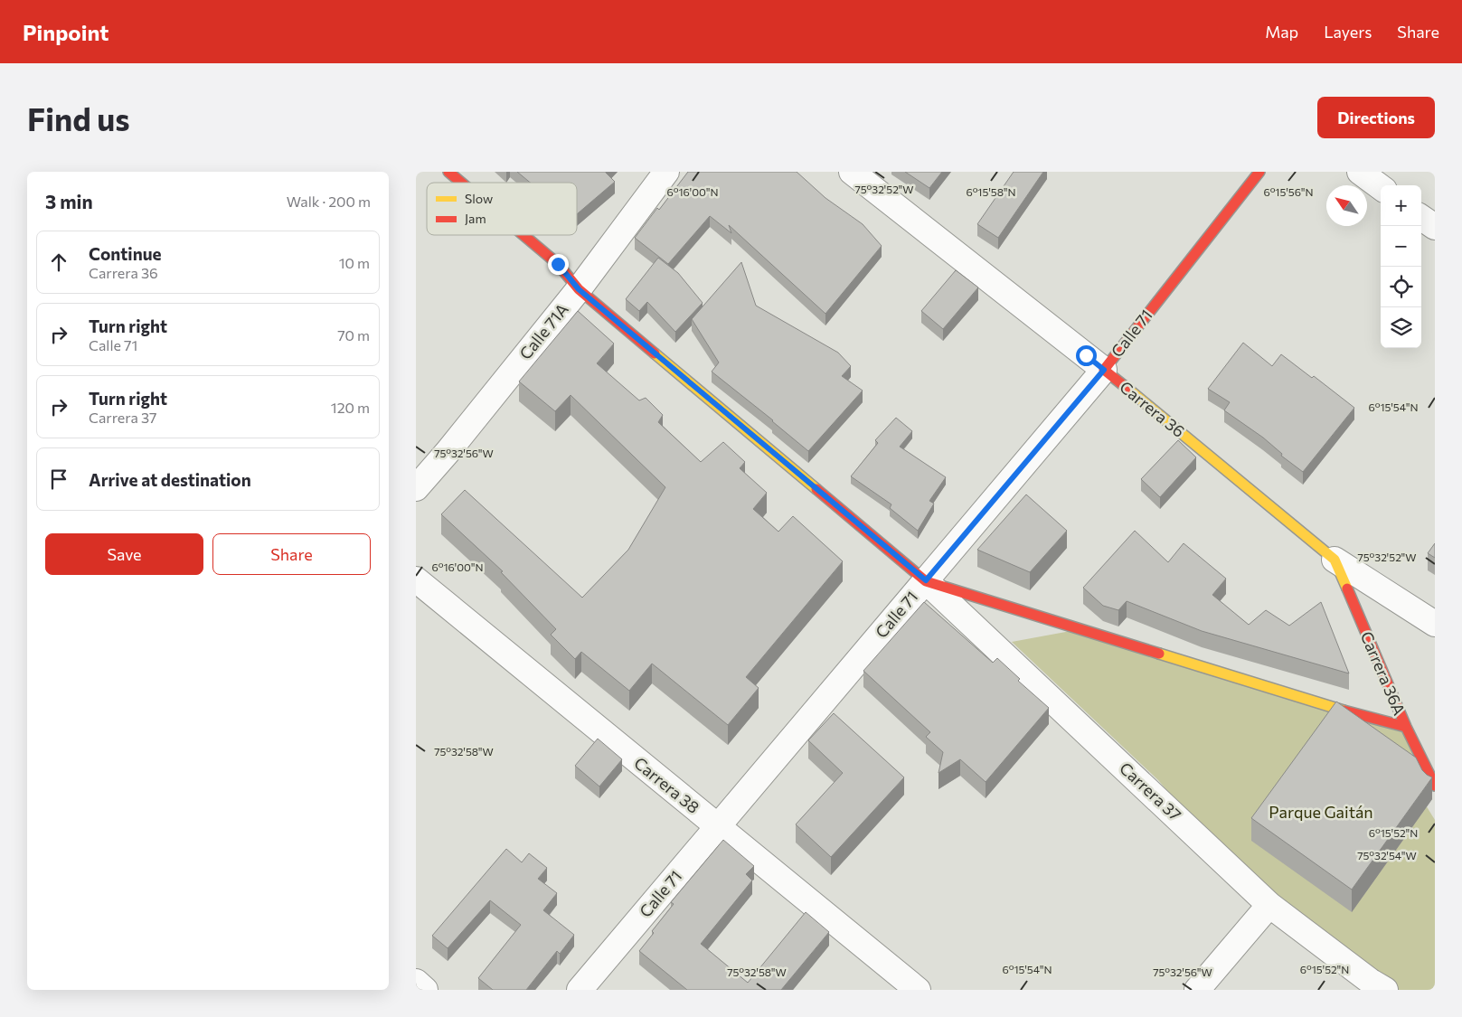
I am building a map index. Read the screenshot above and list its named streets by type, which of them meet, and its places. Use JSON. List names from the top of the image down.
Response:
{
  "streets": {
    "street": [
      "Calle 71A",
      "Calle 71",
      "Carrera 36",
      "Carrera 36A",
      "Carrera 38",
      "Carrera 37"
    ]
  },
  "crossings": [
    ["Calle 71A", "Carrera 37"],
    ["Calle 71", "Carrera 36"],
    ["Calle 71", "Carrera 38"],
    ["Calle 71", "Carrera 37"],
    ["Carrera 36", "Carrera 36A"],
    ["Carrera 36A", "Carrera 37"]
  ],
  "parks": ["Parque Gaitán"],
  "legend": ["Slow", "Jam"],
  "north": "top left",
  "page": {
    "header": "Pinpoint",
    "nav": ["Map", "Layers", "Share"],
    "buttons": [
      "Directions",
      ["Save", "Share"]
    ],
    "title": "Find us",
    "heading": ["3 min", "Walk · 200 m"],
    "map_buttons": ["+", "−"],
    "list": [
      ["Continue", "Carrera 36", "10 m"],
      ["Turn right", "Calle 71", "70 m"],
      ["Turn right", "Carrera 37", "120 m"],
      "Arrive at destination"
    ]
  },
  "coordinates": [
    "75°32'52\"W",
    "6°16'00\"N",
    "6°15'58\"N",
    "6°15'56\"N",
    "6°15'54\"N",
    "75°32'56\"W",
    "75°32'58\"W",
    "6°15'52\"N",
    "75°32'54\"W"
  ]
}
